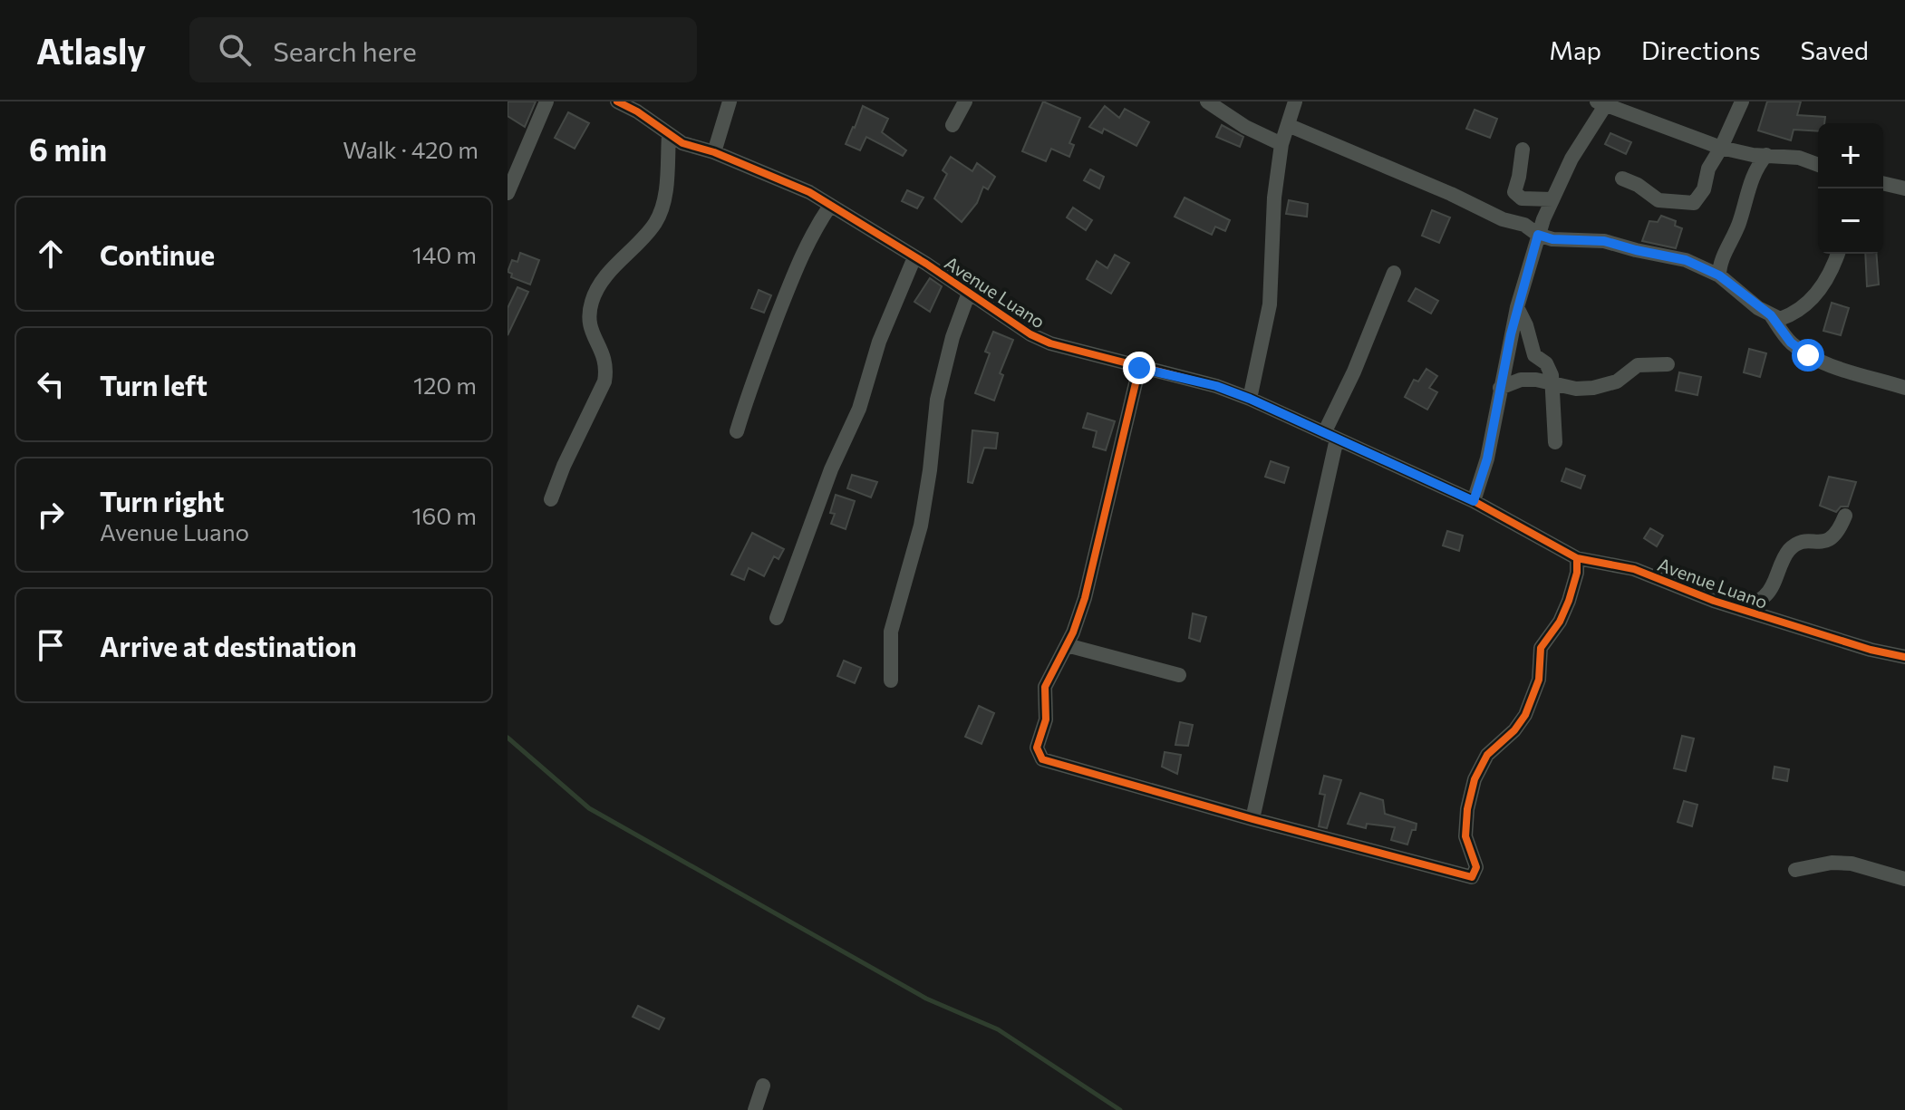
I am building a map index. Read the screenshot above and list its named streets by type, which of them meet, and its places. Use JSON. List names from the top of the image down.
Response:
{
  "streets": {
    "street": ["Avenue Luano"]
  },
  "page": {
    "header": "Atlasly",
    "search": "Search here",
    "nav": ["Map", "Directions", "Saved"],
    "heading": ["6 min", "Walk · 420 m"],
    "map_buttons": ["+", "−"],
    "list": [
      ["Continue", "140 m"],
      ["Turn left", "120 m"],
      ["Turn right", "Avenue Luano", "160 m"],
      "Arrive at destination"
    ]
  }
}
